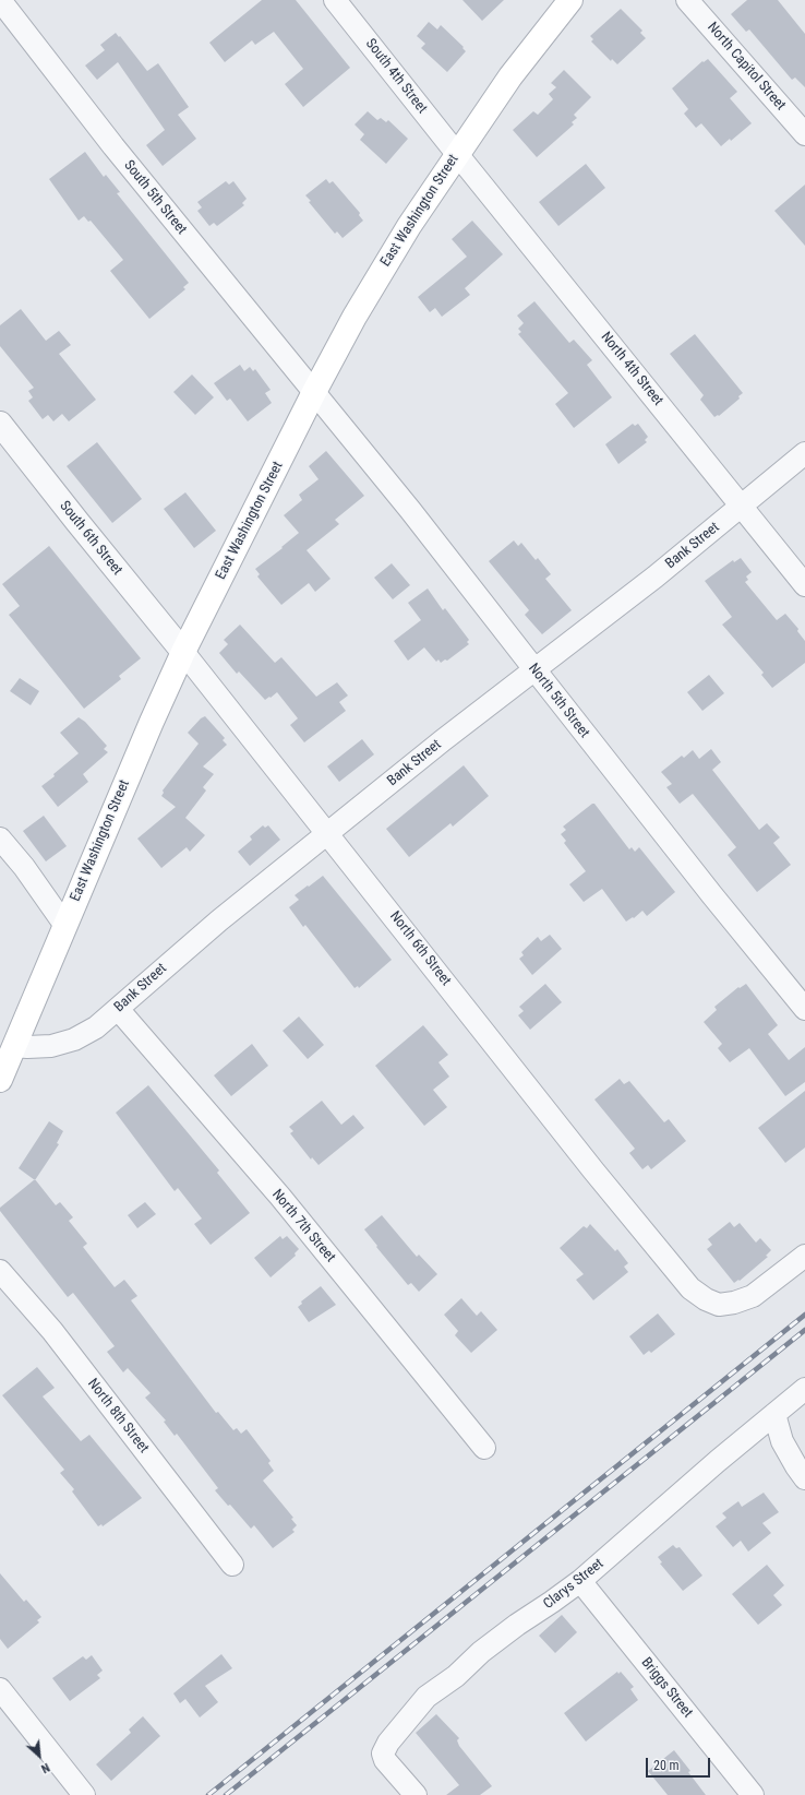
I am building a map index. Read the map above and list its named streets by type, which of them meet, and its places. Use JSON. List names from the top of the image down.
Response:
{
  "streets": {
    "main road": ["East Washington Street"],
    "street": [
      "North Capitol Street",
      "South 4th Street",
      "South 5th Street",
      "North 4th Street",
      "South 6th Street",
      "Bank Street",
      "North 5th Street",
      "North 6th Street",
      "North 7th Street",
      "North 8th Street",
      "Clarys Street",
      "Briggs Street"
    ]
  },
  "crossings": [
    ["South 4th Street", "East Washington Street"],
    ["South 4th Street", "North 4th Street"],
    ["South 5th Street", "East Washington Street"],
    ["South 5th Street", "North 5th Street"],
    ["East Washington Street", "North 4th Street"],
    ["East Washington Street", "South 6th Street"],
    ["East Washington Street", "Bank Street"],
    ["East Washington Street", "North 5th Street"],
    ["East Washington Street", "North 6th Street"],
    ["North 4th Street", "Bank Street"],
    ["South 6th Street", "North 6th Street"],
    ["Bank Street", "North 5th Street"],
    ["Bank Street", "North 6th Street"],
    ["Bank Street", "North 7th Street"],
    ["Clarys Street", "Briggs Street"]
  ],
  "scale_bar": "20 m",
  "north": "bottom right"
}
